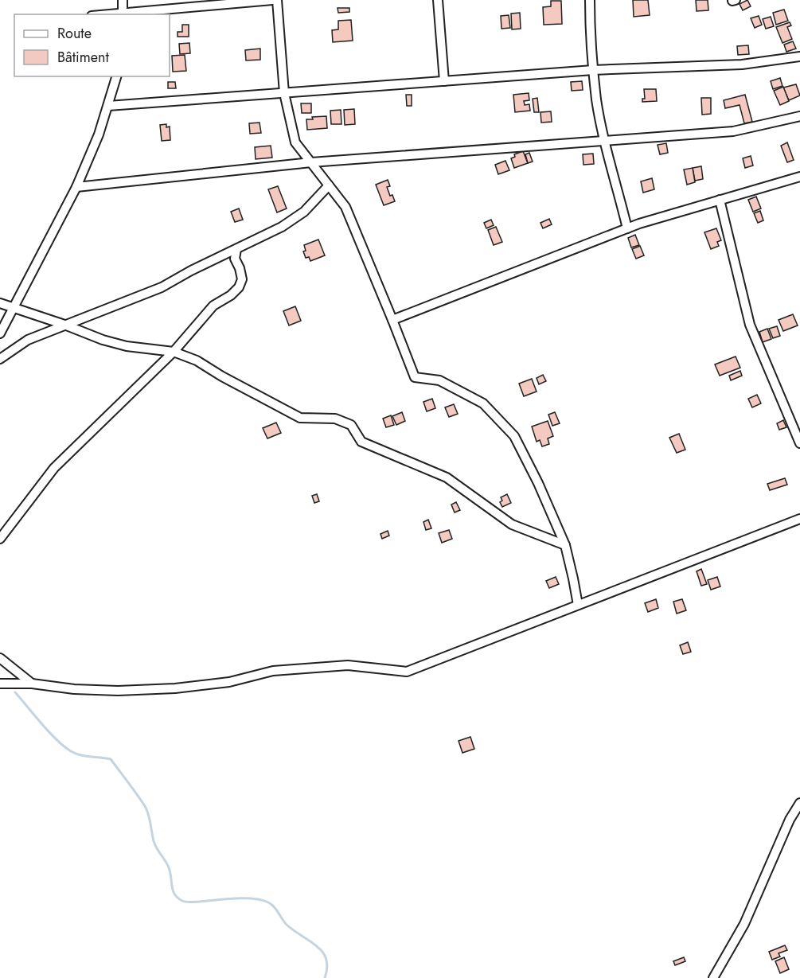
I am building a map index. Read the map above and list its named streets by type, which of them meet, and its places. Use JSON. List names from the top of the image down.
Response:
{
  "legend": ["Route", "Bâtiment"]
}
